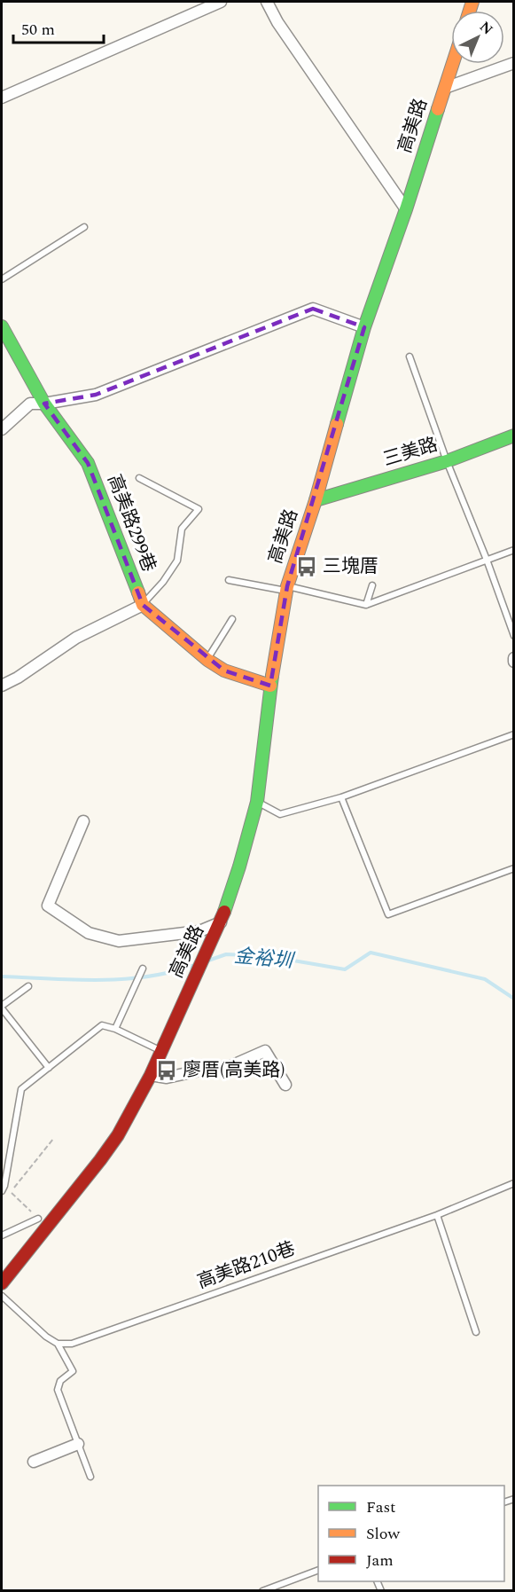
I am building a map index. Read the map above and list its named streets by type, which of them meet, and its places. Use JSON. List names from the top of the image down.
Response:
{
  "streets": {
    "street": ["高美路", "三美路", "高美路299巷"],
    "lane": ["高美路210巷"]
  },
  "crossings": [
    ["高美路", "三美路"],
    ["高美路", "高美路299巷"]
  ],
  "water": ["金裕圳"],
  "places": {
    "bus stop": ["三塊厝", "廖厝(高美路)"]
  },
  "legend": ["Fast", "Slow", "Jam"],
  "scale_bar": "50 m",
  "north": "top right"
}
